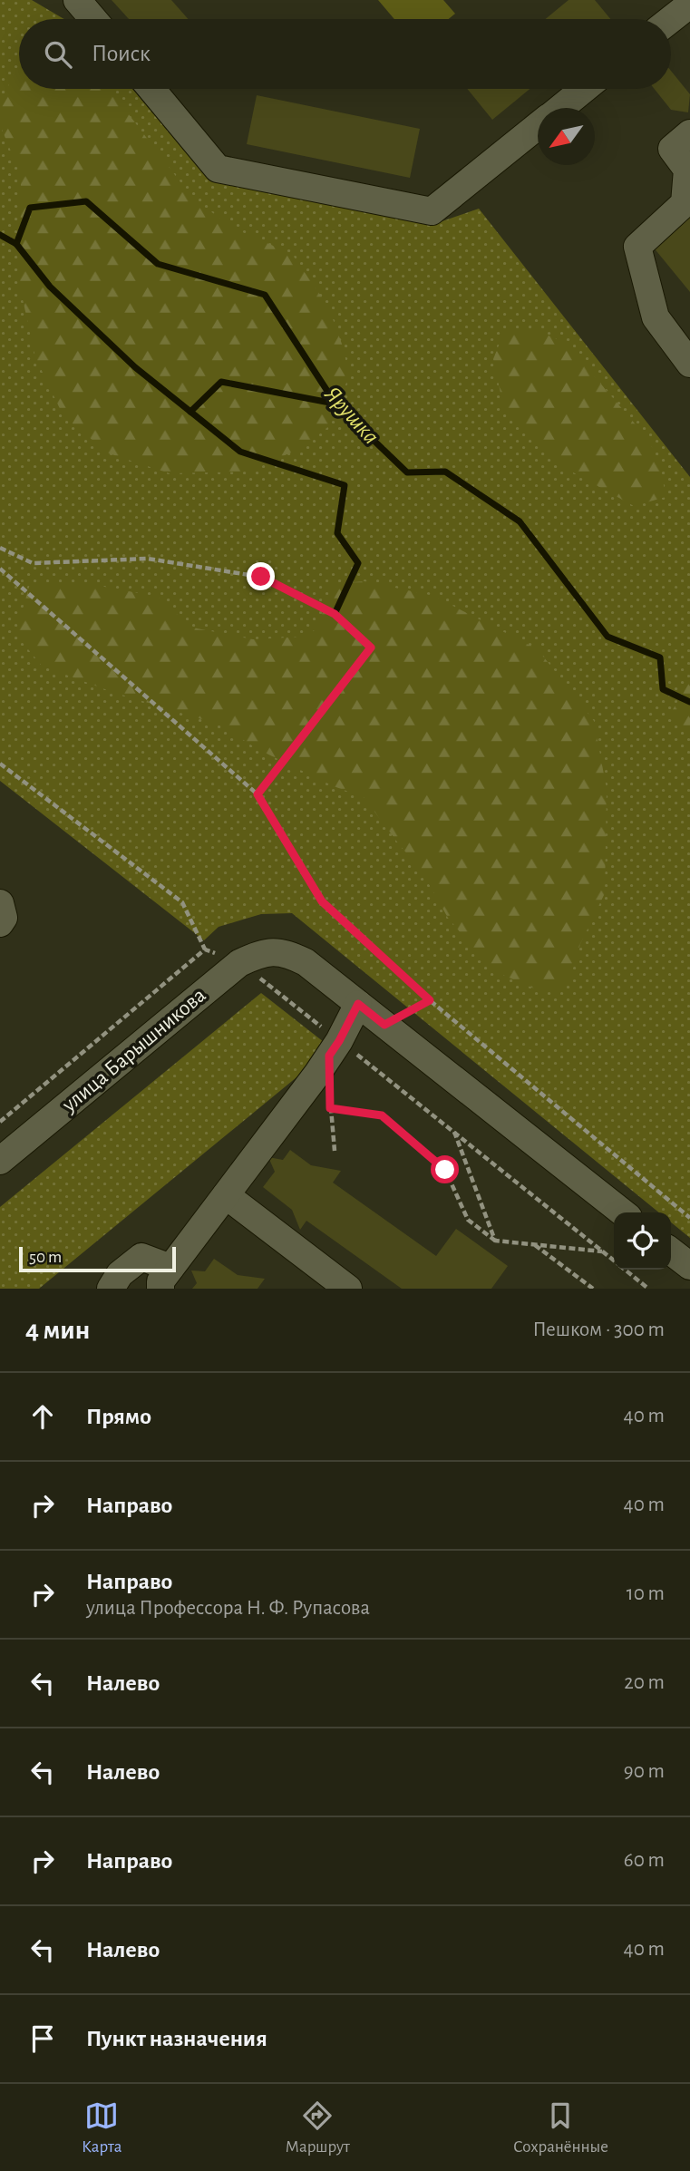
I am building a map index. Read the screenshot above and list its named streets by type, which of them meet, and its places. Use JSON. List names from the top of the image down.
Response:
{
  "streets": {
    "street": ["улица Барышникова"]
  },
  "water": ["Ярушка"],
  "scale_bar": "50 m",
  "north": "bottom left",
  "page": {
    "search": "Поиск",
    "scale": "50 m",
    "heading": ["4 мин", "Пешком · 300 m"],
    "list": [
      ["Прямо", "40 m"],
      ["Направо", "40 m"],
      ["Направо", "улица Профессора Н. Ф. Рупасова", "10 m"],
      ["Налево", "20 m"],
      ["Налево", "90 m"],
      ["Направо", "60 m"],
      ["Налево", "40 m"],
      "Пункт назначения"
    ],
    "nav": ["Карта", "Маршрут", "Сохранённые"]
  }
}
